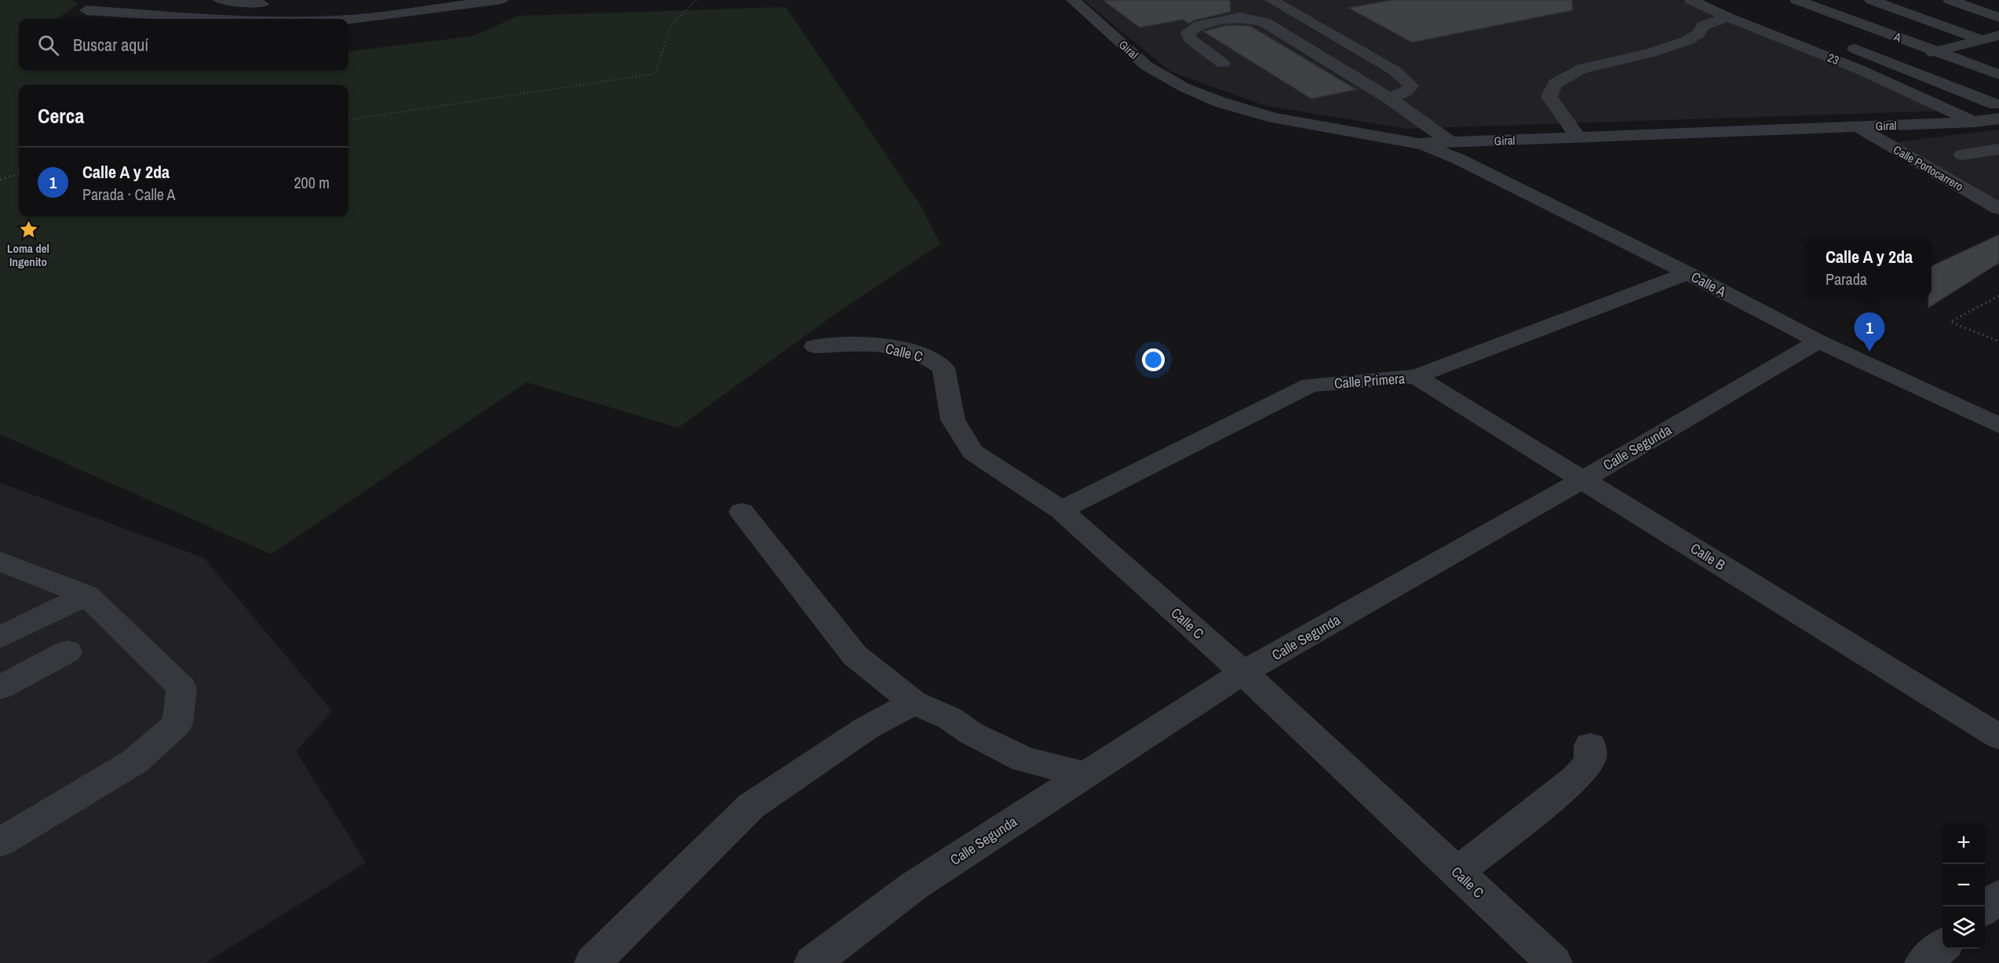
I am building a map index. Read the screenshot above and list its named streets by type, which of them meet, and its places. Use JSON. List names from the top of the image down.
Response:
{
  "streets": {
    "street": [
      "A",
      "Giral",
      "23",
      "Calle Portocarrero",
      "Calle A",
      "Calle C",
      "Calle Primera",
      "Calle Segunda",
      "Calle B"
    ]
  },
  "crossings": [
    ["Giral", "23"],
    ["Giral", "Calle Portocarrero"],
    ["Giral", "Calle A"],
    ["Calle A", "Calle Primera"],
    ["Calle A", "Calle Segunda"],
    ["Calle C", "Calle Primera"],
    ["Calle C", "Calle Segunda"],
    ["Calle Primera", "Calle B"],
    ["Calle Segunda", "Calle B"]
  ],
  "places": {
    "place": ["Loma del Ingenito"]
  },
  "page": {
    "search": "Buscar aquí",
    "heading": "Cerca",
    "list": [
      {
        "mark": "1",
        "name": "Calle A y 2da",
        "note": "Parada · Calle A",
        "value": "200 m"
      }
    ],
    "popup": ["Calle A y 2da", "Parada"],
    "pins": "1",
    "map_buttons": ["+", "−"]
  }
}
